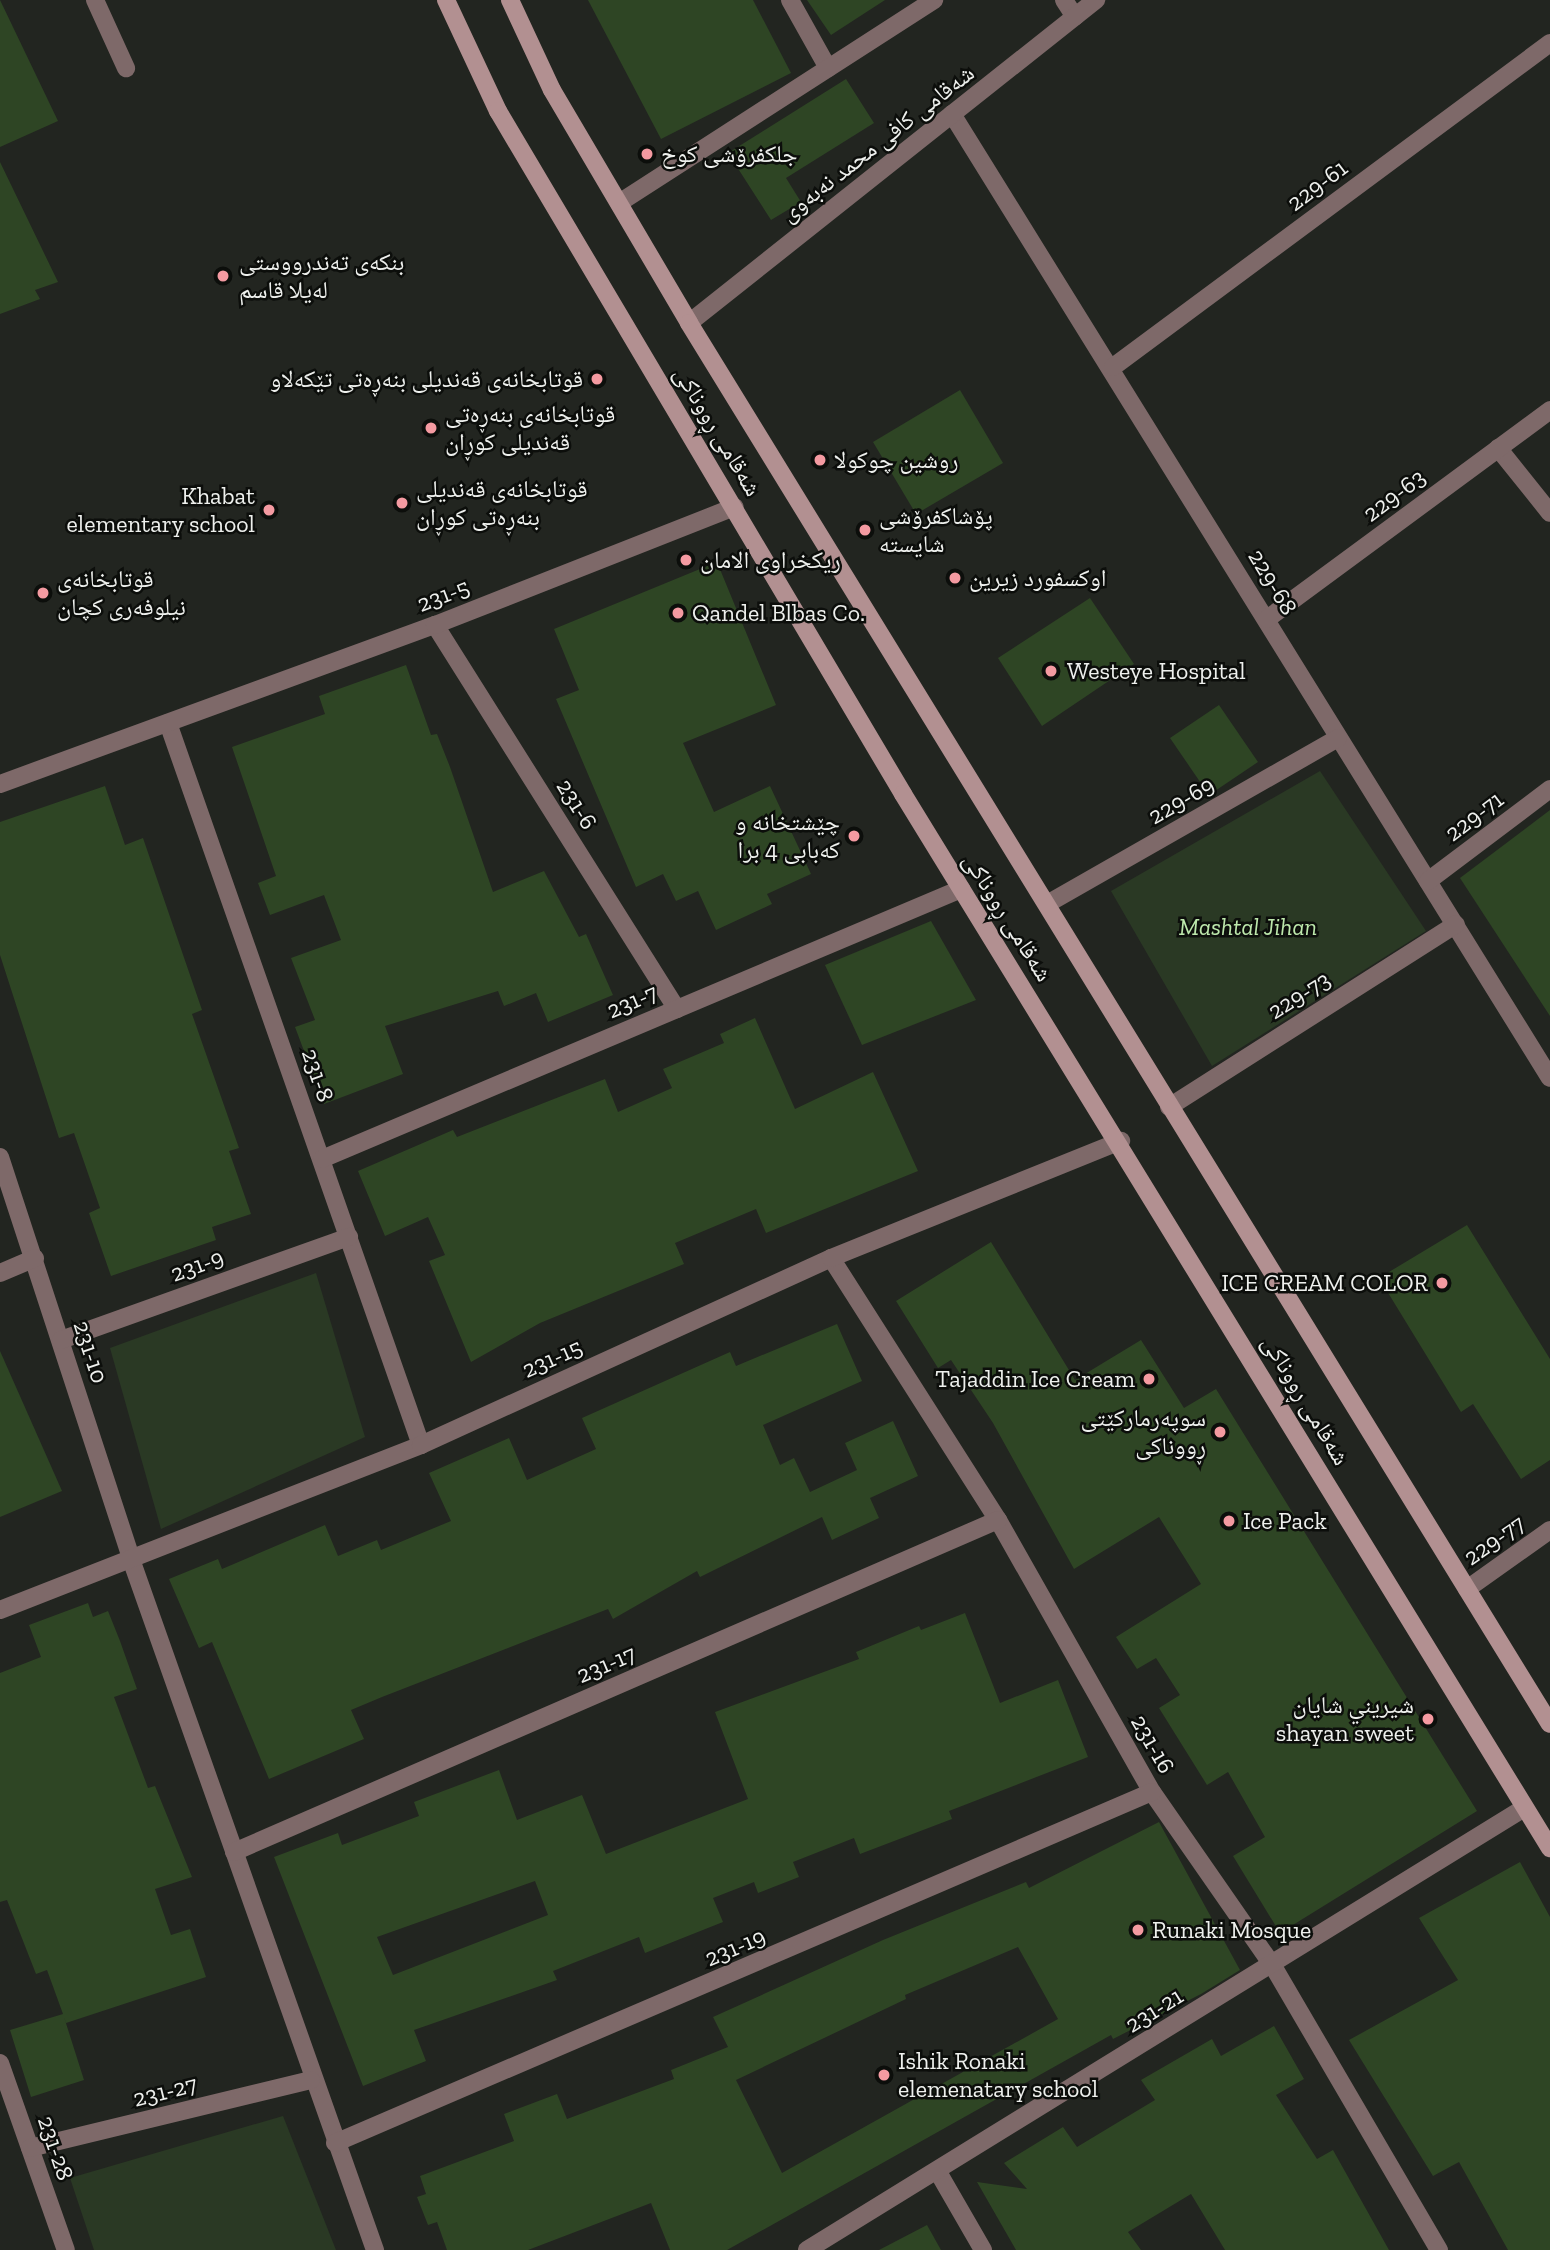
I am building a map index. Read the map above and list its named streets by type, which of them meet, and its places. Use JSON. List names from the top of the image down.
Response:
{
  "streets": {
    "main road": ["شەقامی ڕووناکی"],
    "street": [
      "شەقامی کافی محمد نەبەوی",
      "229-61",
      "229-63",
      "229-68",
      "231-5",
      "229-69",
      "231-6",
      "229-71",
      "229-73",
      "231-7",
      "231-8",
      "231-9",
      "231-10",
      "231-15",
      "229-77",
      "231-17",
      "231-16",
      "231-19",
      "231-21",
      "231-27",
      "231-28"
    ]
  },
  "crossings": [
    ["شەقامی کافی محمد نەبەوی", "شەقامی ڕووناکی"],
    ["شەقامی کافی محمد نەبەوی", "229-68"],
    ["229-61", "229-68"],
    ["شەقامی ڕووناکی", "231-5"],
    ["شەقامی ڕووناکی", "229-69"],
    ["شەقامی ڕووناکی", "229-73"],
    ["شەقامی ڕووناکی", "231-7"],
    ["شەقامی ڕووناکی", "231-15"],
    ["شەقامی ڕووناکی", "229-77"],
    ["شەقامی ڕووناکی", "231-21"],
    ["229-63", "229-68"],
    ["229-68", "229-69"],
    ["229-68", "229-71"],
    ["229-68", "229-73"],
    ["231-5", "231-6"],
    ["231-5", "231-8"],
    ["231-6", "231-7"],
    ["231-7", "231-8"],
    ["231-8", "231-9"],
    ["231-8", "231-15"],
    ["231-9", "231-10"],
    ["231-10", "231-15"],
    ["231-10", "231-17"],
    ["231-10", "231-19"],
    ["231-10", "231-27"],
    ["231-15", "231-16"],
    ["231-17", "231-16"],
    ["231-16", "231-19"],
    ["231-16", "231-21"],
    ["231-27", "231-28"]
  ],
  "parks": ["Mashtal Jihan"],
  "places": [
    "جلکفرۆشی کوخ",
    "بنکەی تەندرووستی لەیلا قاسم",
    "قوتابخانەی قەندیلی بنەڕەتی تێكەلاو",
    "قوتابخانەی بنەڕەتی قەندیلی کوڕان",
    "روشين چوكولا",
    "قوتابخانەی قەندیلی بنەڕەتی کوڕان",
    "Khabat elementary school",
    "پۆشاکفرۆشی شایستە",
    "ريكخراوى الامان",
    "اوكسفورد زيرين",
    "قوتابخانەی نیلوفەری کچان",
    "Qandel Blbas Co.",
    "Westeye Hospital",
    "چێشتخانە و کەبابی 4 برا",
    "ICE CREAM COLOR",
    "Tajaddin Ice Cream",
    "سوپەرمارکێتی ڕووناکی",
    "Ice Pack",
    "شيريني شايان shayan sweet",
    "Runaki Mosque",
    "Ishik Ronaki elemenatary school"
  ]
}
